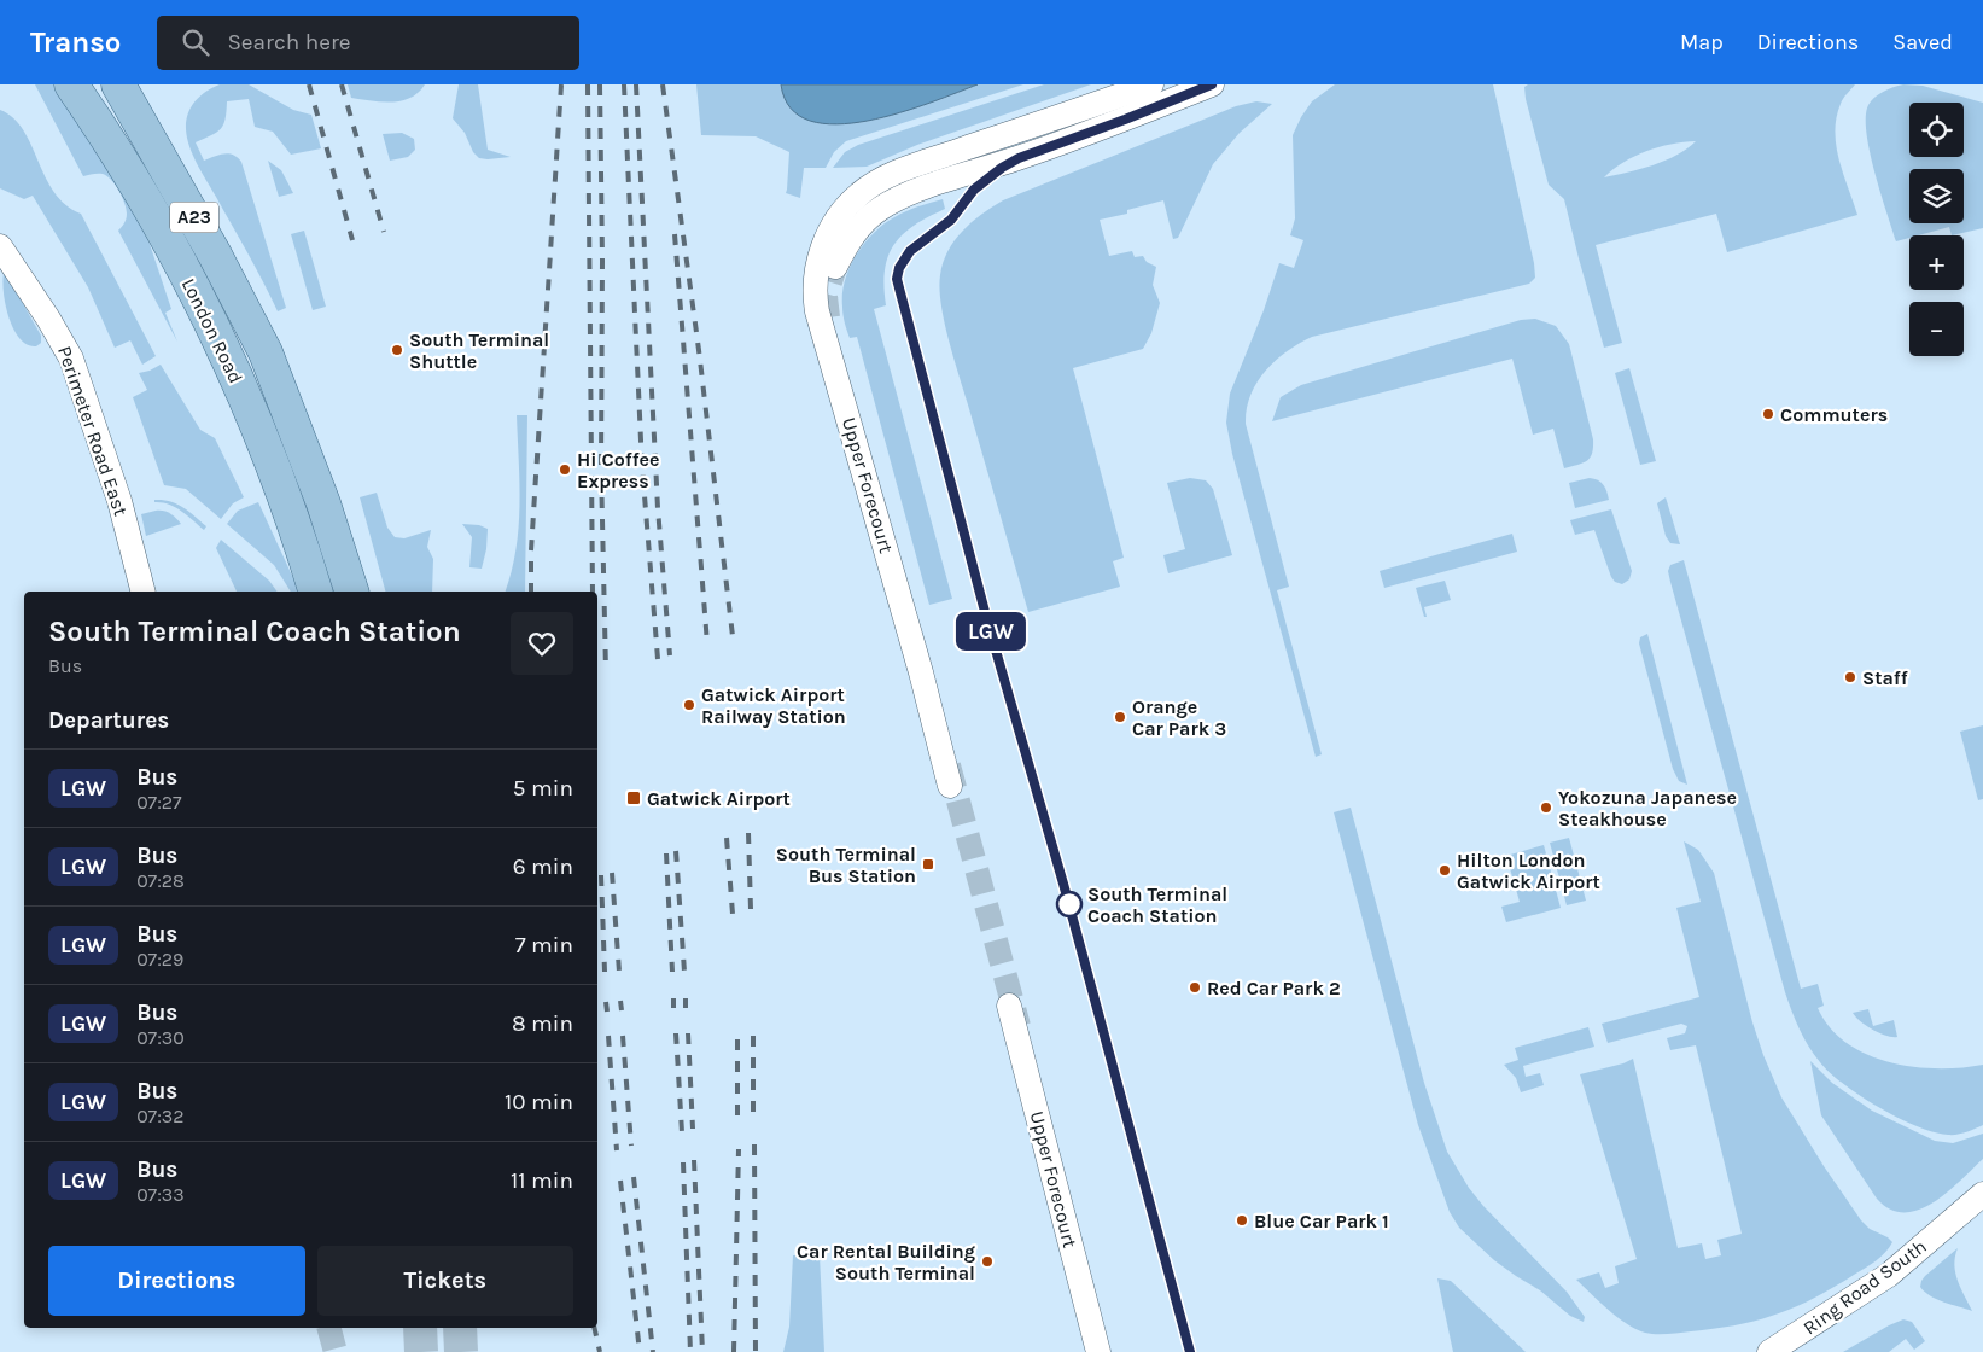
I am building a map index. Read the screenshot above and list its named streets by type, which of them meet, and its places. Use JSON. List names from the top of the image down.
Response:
{
  "streets": {
    "main road": ["A23", "London Road"],
    "street": ["Perimeter Road East", "Upper Forecourt", "Ring Road South"]
  },
  "places": {
    "other": [
      "South Terminal Shuttle",
      "Commuters",
      "Hi Coffee Express",
      "Staff",
      "Gatwick Airport Railway Station",
      "Orange Car Park 3",
      "Yokozuna Japanese Steakhouse",
      "Hilton London Gatwick Airport",
      "South Terminal Coach Station",
      "Red Car Park 2",
      "Blue Car Park 1",
      "Car Rental Building South Terminal"
    ],
    "transit": ["Gatwick Airport", "South Terminal Bus Station"]
  },
  "lines": ["bus line LGW"],
  "page": {
    "header": "Transo",
    "search": "Search here",
    "nav": ["Map", "Directions", "Saved"],
    "on_map": "LGW",
    "map_buttons": ["+", "−"],
    "heading": [
      ["South Terminal Coach Station", "Bus"],
      "Departures"
    ],
    "list": [
      {
        "mark": "LGW",
        "name": "Bus",
        "note": "07:27",
        "value": "5 min"
      },
      {
        "mark": "LGW",
        "name": "Bus",
        "note": "07:28",
        "value": "6 min"
      },
      {
        "mark": "LGW",
        "name": "Bus",
        "note": "07:29",
        "value": "7 min"
      },
      {
        "mark": "LGW",
        "name": "Bus",
        "note": "07:30",
        "value": "8 min"
      },
      {
        "mark": "LGW",
        "name": "Bus",
        "note": "07:32",
        "value": "10 min"
      },
      {
        "mark": "LGW",
        "name": "Bus",
        "note": "07:33",
        "value": "11 min"
      }
    ],
    "buttons": ["Directions", "Tickets"]
  }
}
